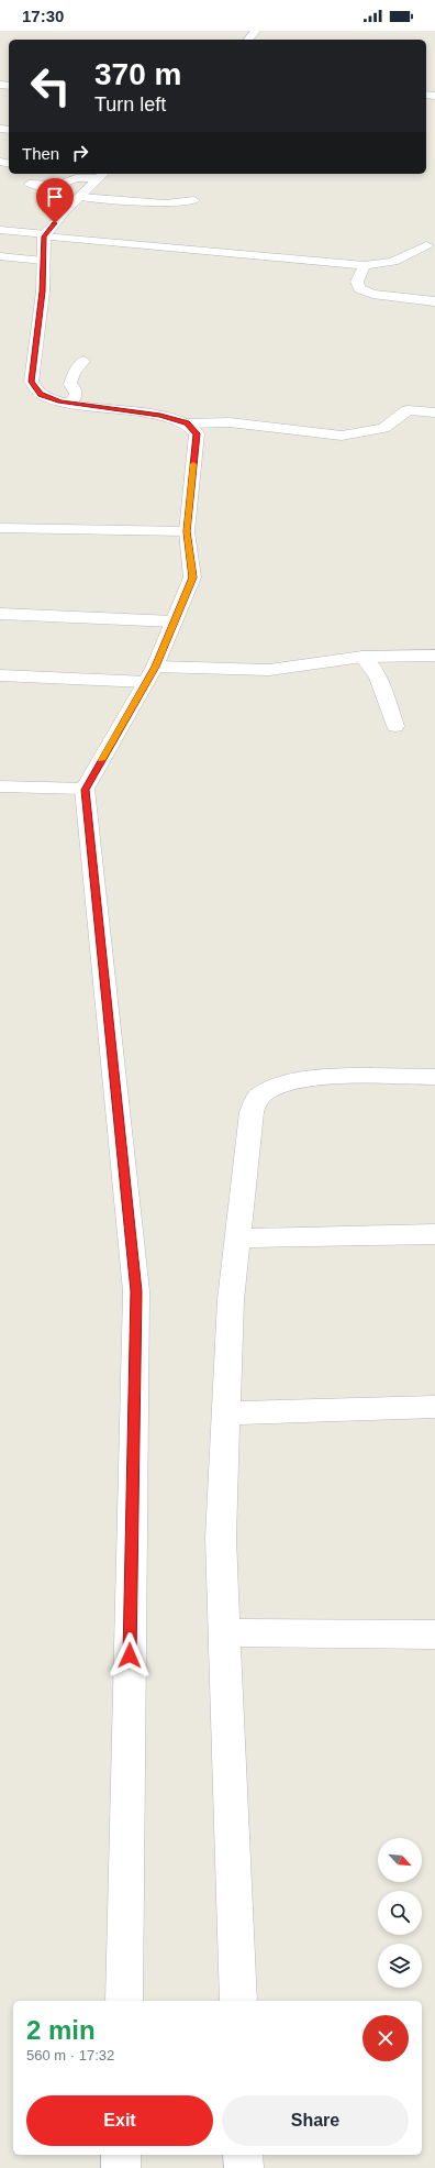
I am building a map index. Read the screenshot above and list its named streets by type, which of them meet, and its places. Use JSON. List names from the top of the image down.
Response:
{
  "north": "bottom right",
  "page": {
    "status": "17:30",
    "turn": ["370 m", "Turn left"],
    "then": "Then",
    "heading": ["2 min", "560 m · 17:32"],
    "buttons": ["Exit", "Share"]
  }
}
